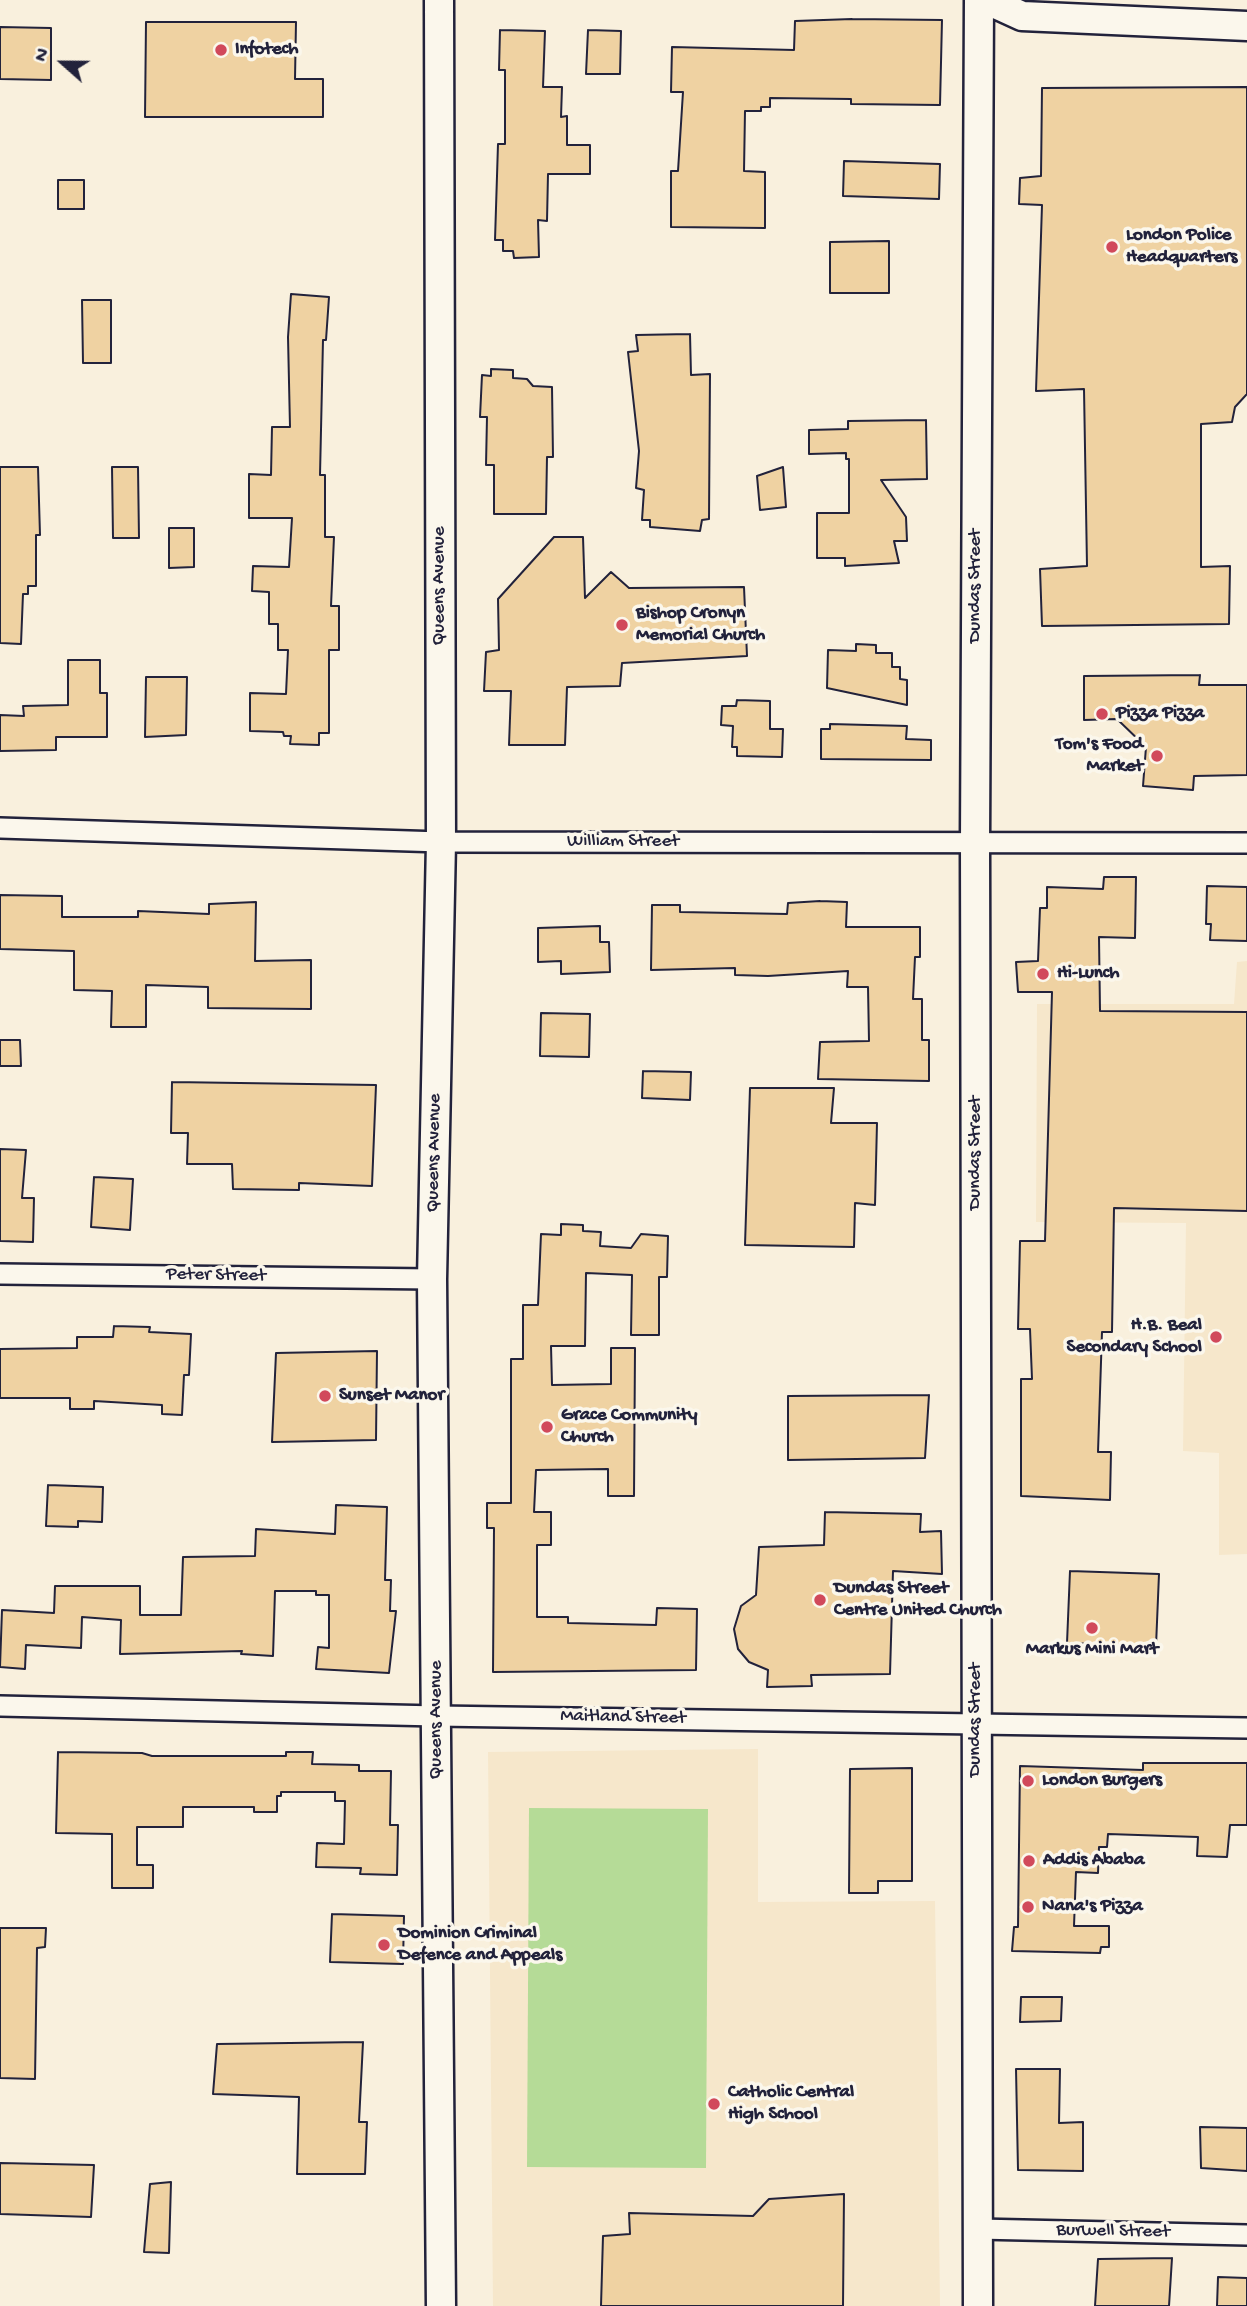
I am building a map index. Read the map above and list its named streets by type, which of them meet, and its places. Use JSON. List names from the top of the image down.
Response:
{
  "streets": {
    "main road": ["Queens Avenue", "Dundas Street"],
    "street": [
      "William Street",
      "Peter Street",
      "Maitland Street",
      "Burwell Street"
    ]
  },
  "crossings": [
    ["Queens Avenue", "William Street"],
    ["Queens Avenue", "Peter Street"],
    ["Queens Avenue", "Maitland Street"],
    ["Dundas Street", "William Street"],
    ["Dundas Street", "Maitland Street"],
    ["Dundas Street", "Burwell Street"]
  ],
  "places": [
    "Infotech",
    "London Police Headquarters",
    "Bishop Cronyn Memorial Church",
    "Pizza Pizza",
    "Tom's Food Market",
    "Hi-Lunch",
    "H.B. Beal Secondary School",
    "Sunset Manor",
    "Grace Community Church",
    "Dundas Street Centre United Church",
    "Markus Mini Mart",
    "London Burgers",
    "Addis Ababa",
    "Nana's Pizza",
    "Dominion Criminal Defence and Appeals",
    "Catholic Central High School"
  ],
  "north": "left"
}
